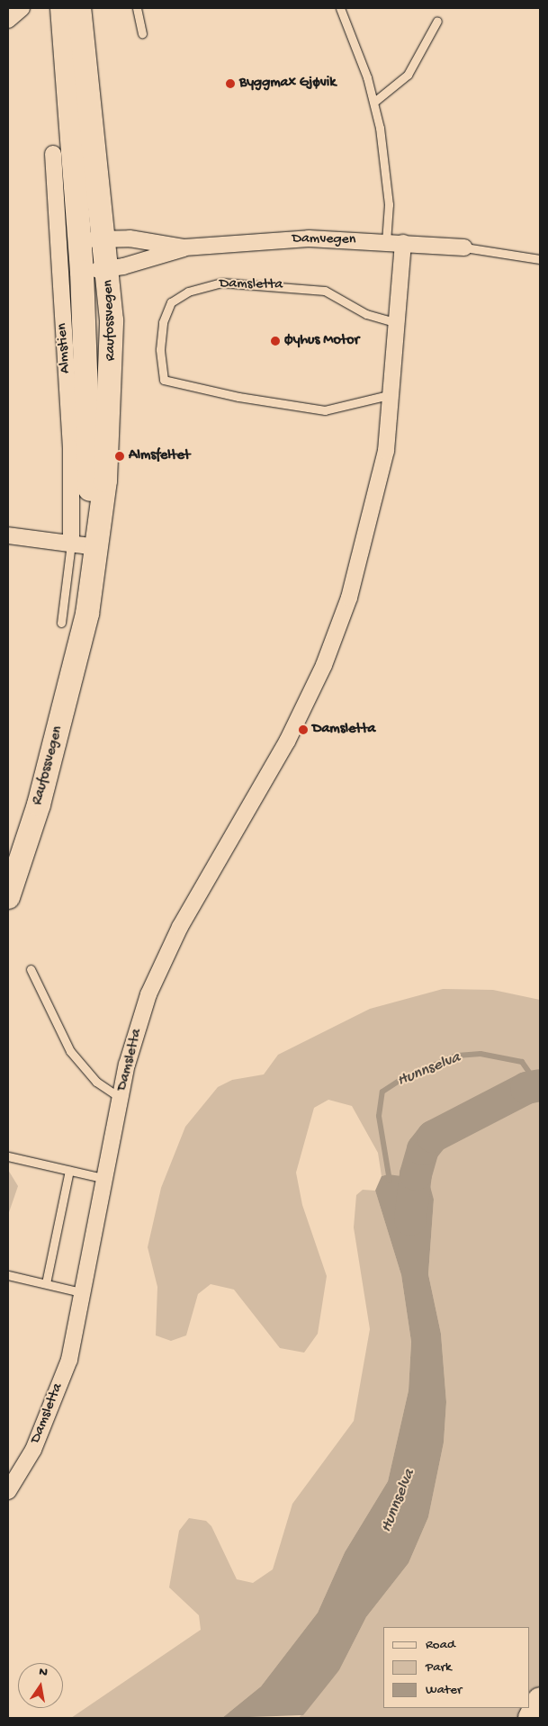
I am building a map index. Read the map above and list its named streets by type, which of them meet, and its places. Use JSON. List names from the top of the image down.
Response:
{
  "streets": {
    "main road": ["Raufossvegen"],
    "street": ["Damvegen", "Damsletta", "Almstien"]
  },
  "crossings": [
    ["Damvegen", "Damsletta"],
    ["Damvegen", "Raufossvegen"],
    ["Raufossvegen", "Almstien"]
  ],
  "water": ["Hunnselva"],
  "places": [
    "Byggmax Gjøvik",
    "Øyhus Motor",
    "Almsfeltet",
    "Damsletta"
  ],
  "legend": ["Road", "Park", "Water"],
  "north": "top"
}
